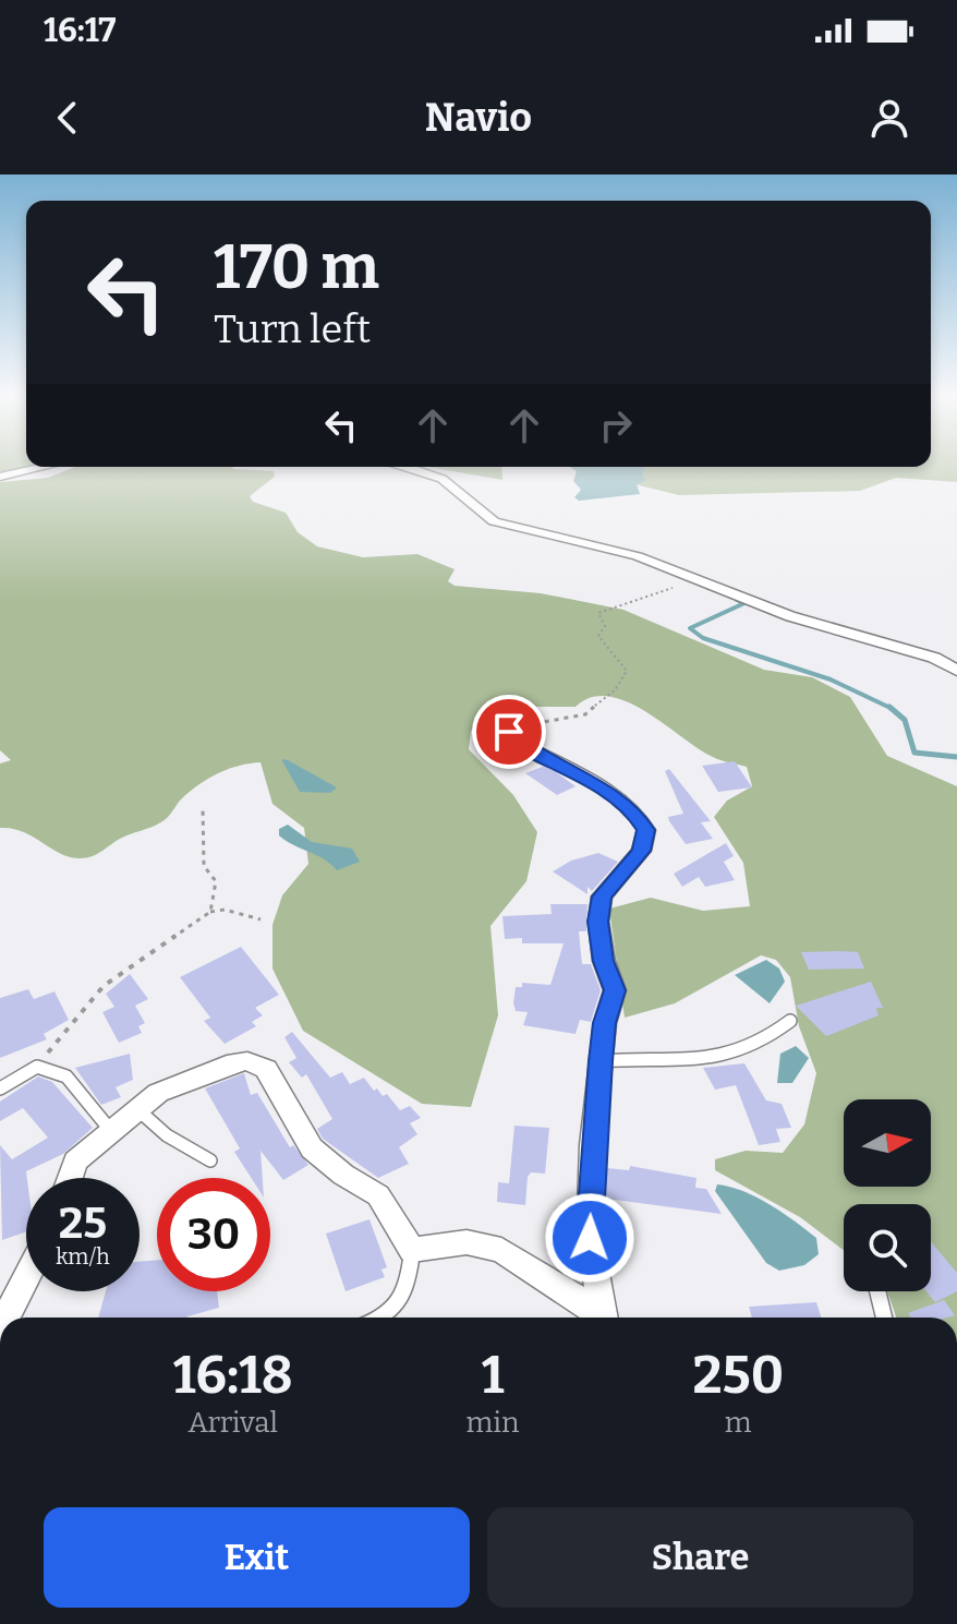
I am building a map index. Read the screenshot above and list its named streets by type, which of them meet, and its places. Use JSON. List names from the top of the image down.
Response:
{
  "north": "right",
  "page": {
    "status": "16:17",
    "header": "Navio",
    "turn": ["170 m", "Turn left"],
    "speed": "25 km/h",
    "limit": "30",
    "eta": [
      "16:18",
      "Arrival",
      "1",
      "min",
      "250",
      "m"
    ],
    "buttons": ["Exit", "Share"]
  }
}
